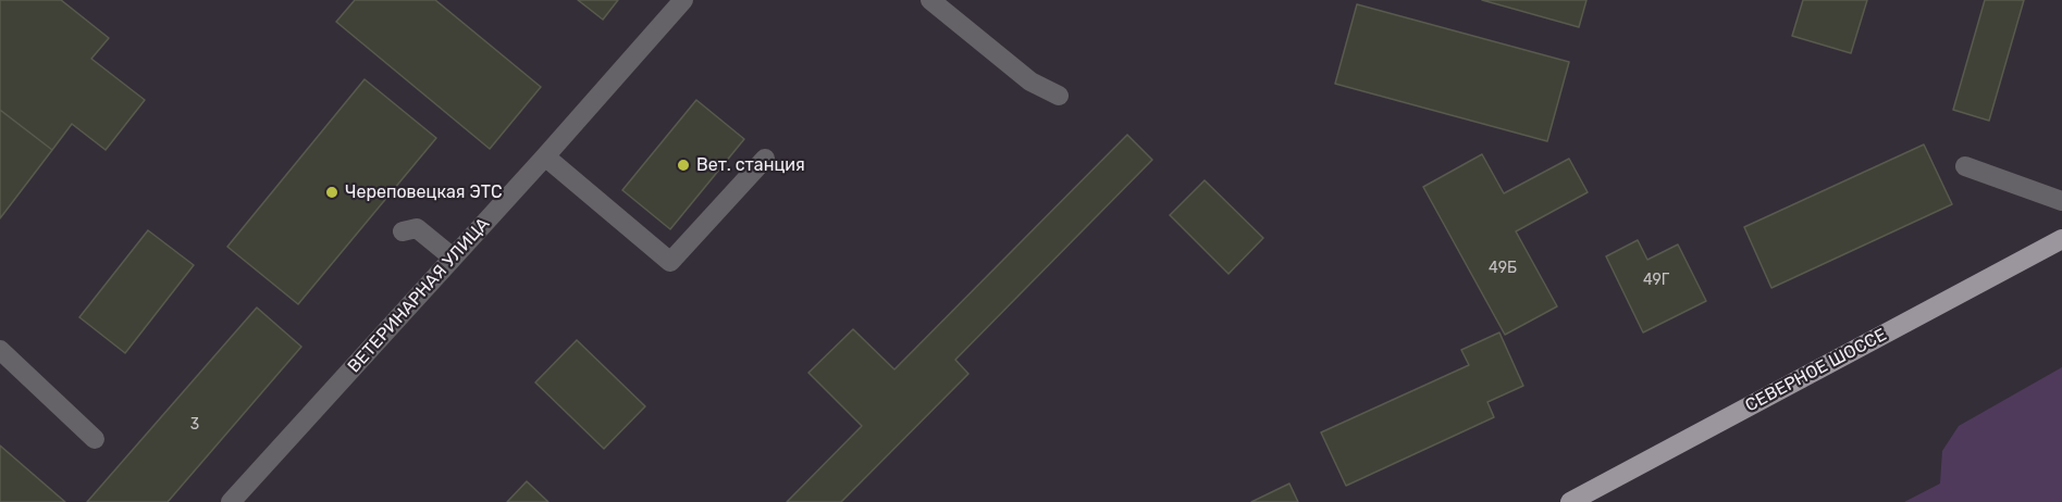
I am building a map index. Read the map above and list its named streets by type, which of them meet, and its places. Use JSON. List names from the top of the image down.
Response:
{
  "streets": {
    "main road": ["СЕВЕРНОЕ ШОССЕ"],
    "street": ["ВЕТЕРИНАРНАЯ УЛИЦА"]
  },
  "places": ["Вет. станция", "Череповецкая ЭТС"],
  "house_numbers": ["49Б", "49Г", "3"]
}
